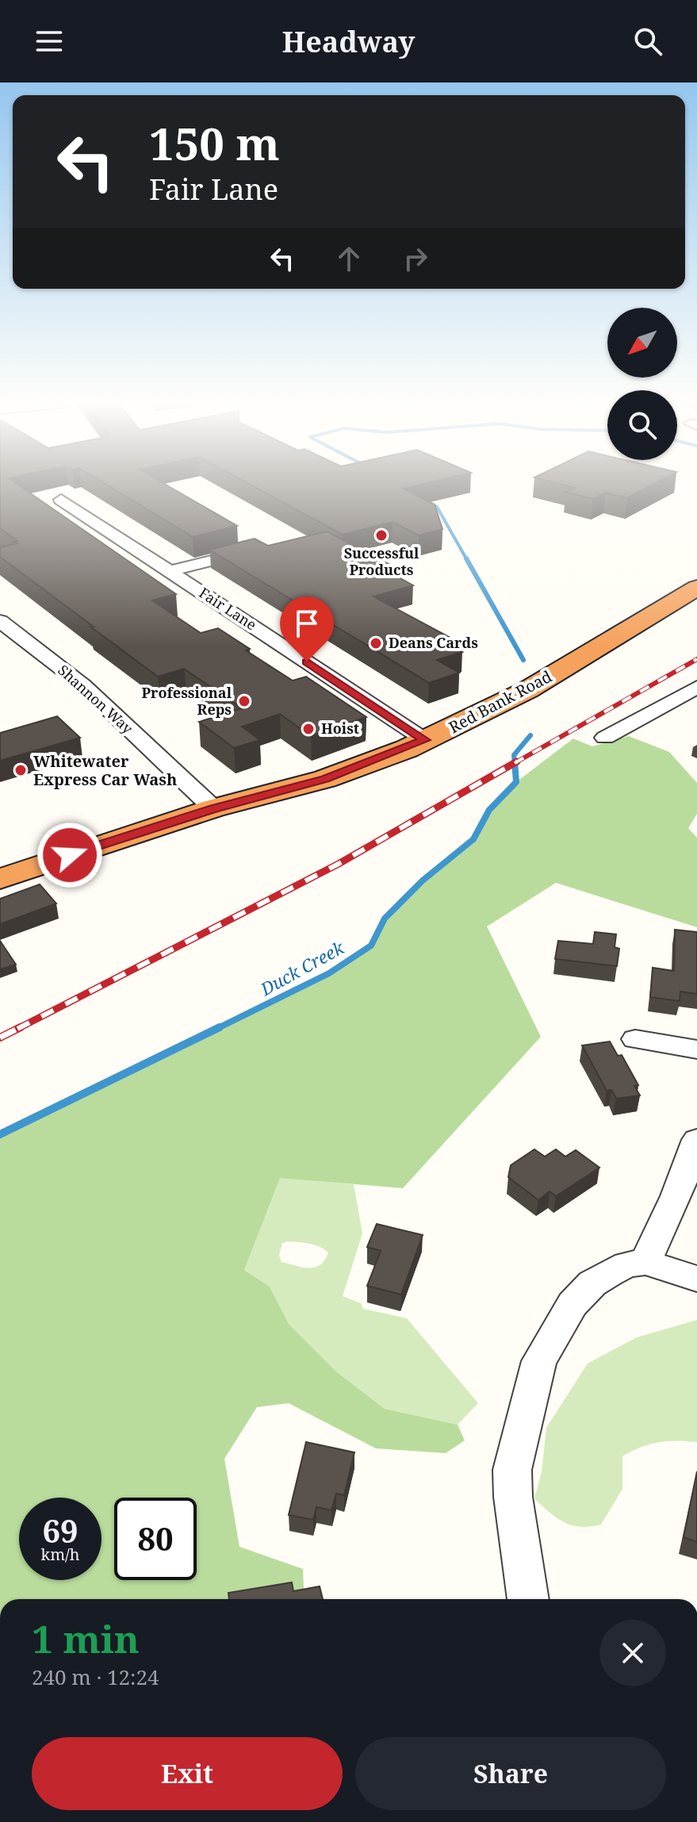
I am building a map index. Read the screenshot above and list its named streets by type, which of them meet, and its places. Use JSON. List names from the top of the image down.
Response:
{
  "streets": {
    "highway": ["Red Bank Road"],
    "street": ["Fair Lane", "Shannon Way"]
  },
  "crossings": [
    ["Fair Lane", "Red Bank Road"],
    ["Shannon Way", "Red Bank Road"]
  ],
  "water": ["Duck Creek"],
  "places": [
    "Successful Products",
    "Deans Cards",
    "Professional Reps",
    "Hoist",
    "Whitewater Express Car Wash"
  ],
  "north": "bottom left",
  "page": {
    "header": "Headway",
    "turn": ["150 m", "Fair Lane"],
    "speed": "69 km/h",
    "limit": "80",
    "heading": ["1 min", "240 m · 12:24"],
    "buttons": ["Exit", "Share"]
  }
}
